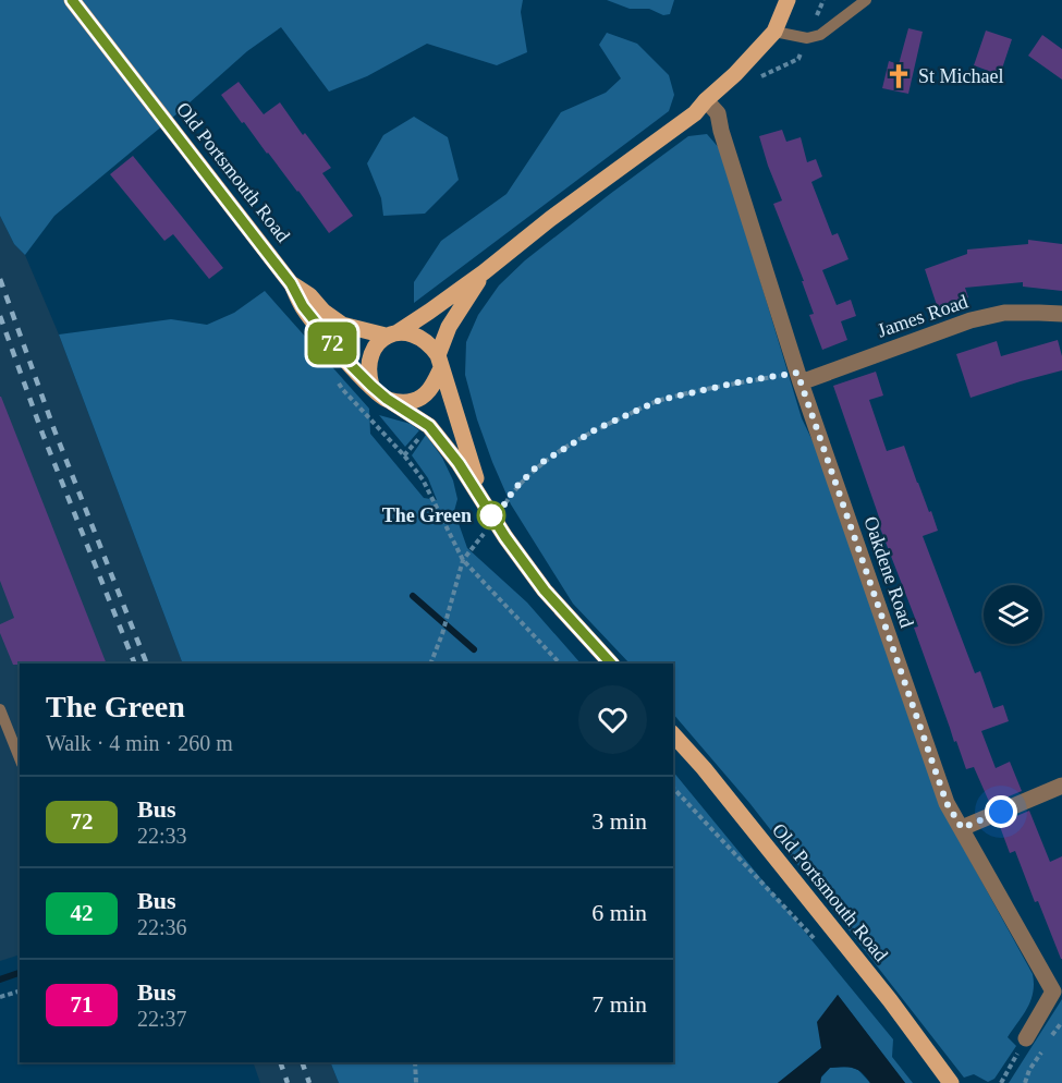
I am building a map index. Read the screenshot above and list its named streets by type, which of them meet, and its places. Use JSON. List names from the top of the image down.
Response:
{
  "streets": {
    "main road": ["Old Portsmouth Road"],
    "street": ["James Road", "Oakdene Road"]
  },
  "crossings": [
    ["James Road", "Oakdene Road"]
  ],
  "places": {
    "church": ["St Michael"],
    "other": ["The Green"]
  },
  "lines": ["bus line 72"],
  "page": {
    "on_map": "72",
    "heading": ["The Green", "Walk · 4 min · 260 m"],
    "list": [
      {
        "mark": "72",
        "name": "Bus",
        "note": "22:33",
        "value": "3 min"
      },
      {
        "mark": "42",
        "name": "Bus",
        "note": "22:36",
        "value": "6 min"
      },
      {
        "mark": "71",
        "name": "Bus",
        "note": "22:37",
        "value": "7 min"
      }
    ]
  }
}
